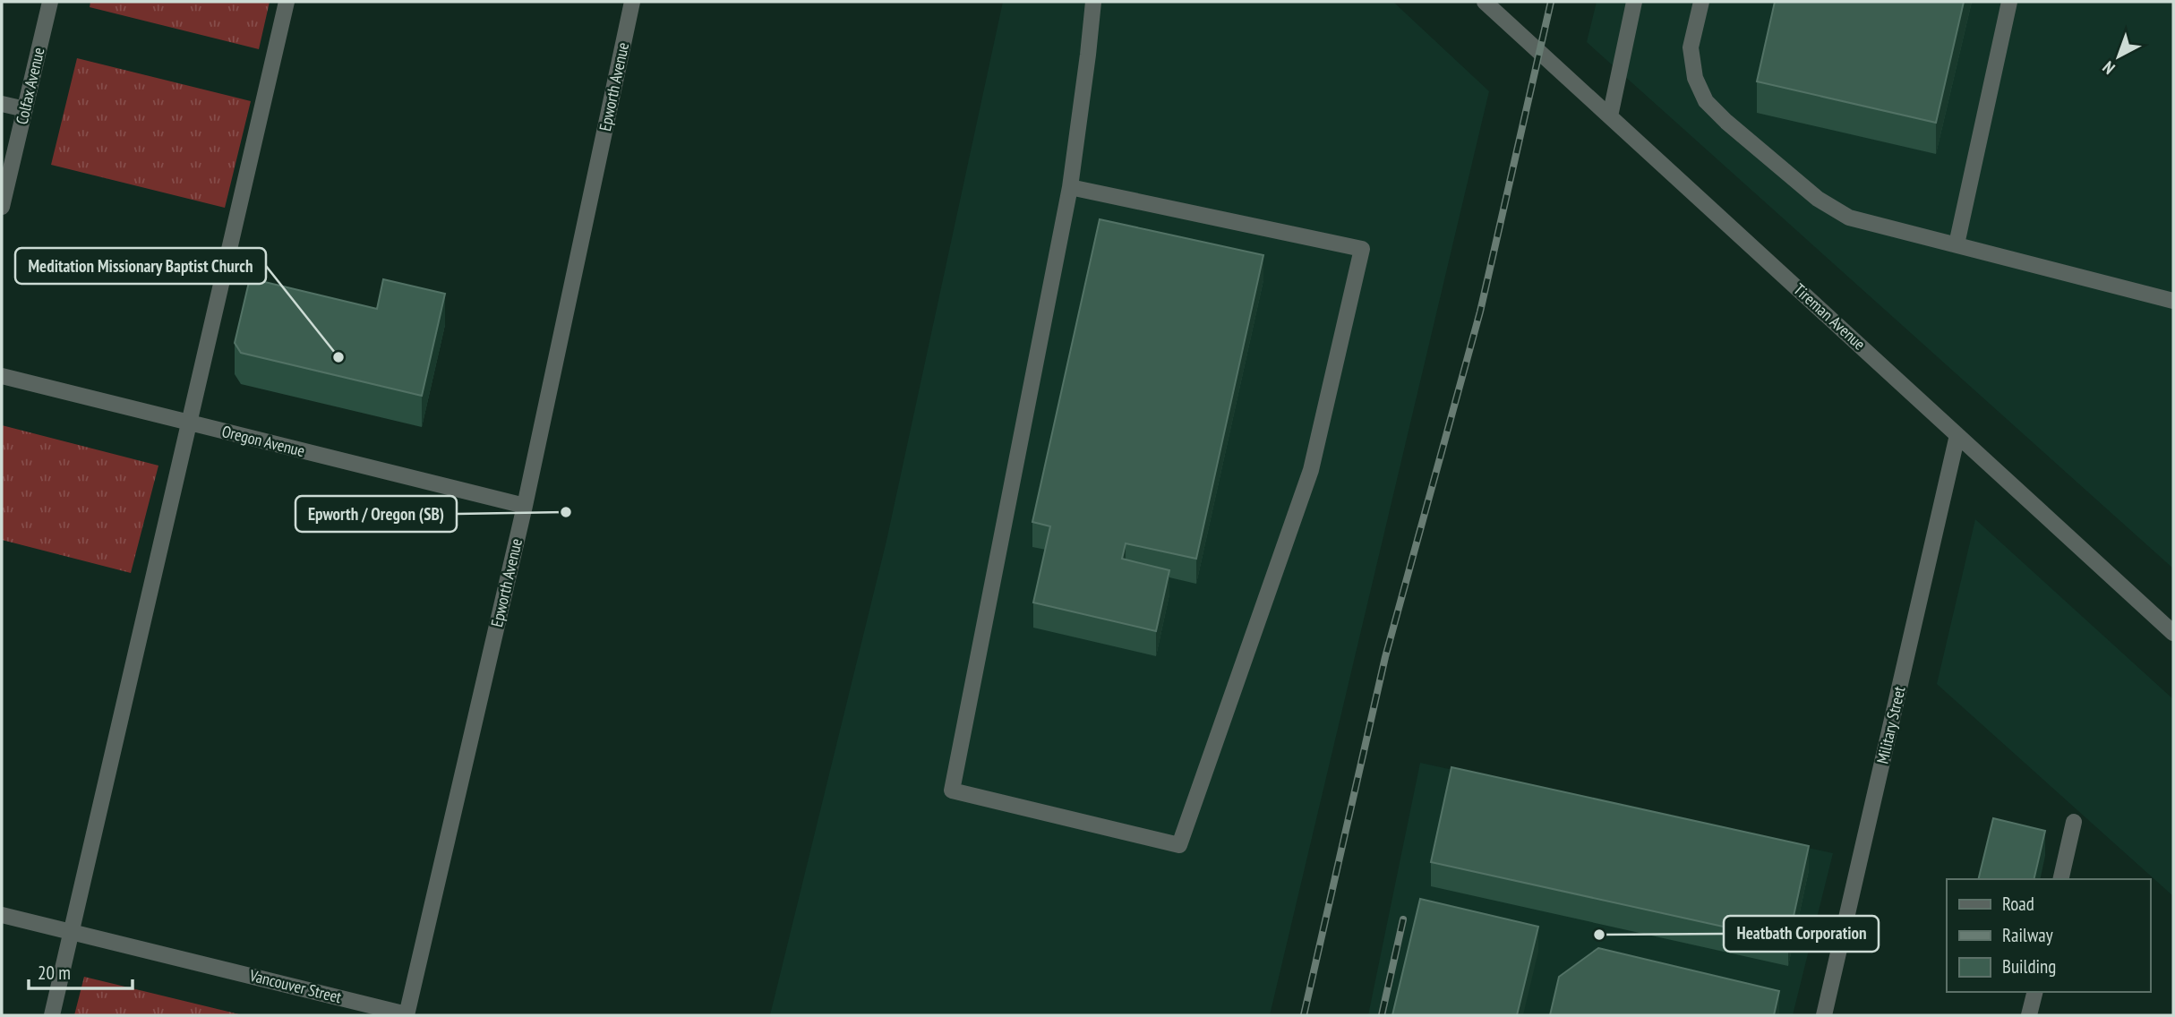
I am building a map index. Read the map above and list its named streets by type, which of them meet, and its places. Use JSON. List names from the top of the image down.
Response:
{
  "streets": {
    "street": [
      "Colfax Avenue",
      "Epworth Avenue",
      "Tireman Avenue",
      "Oregon Avenue",
      "Military Street",
      "Vancouver Street"
    ]
  },
  "crossings": [
    ["Epworth Avenue", "Oregon Avenue"],
    ["Epworth Avenue", "Vancouver Street"],
    ["Tireman Avenue", "Military Street"]
  ],
  "places": ["Meditation Missionary Baptist Church", "Epworth / Oregon (SB)", "Heatbath Corporation"],
  "legend": ["Road", "Railway", "Building"],
  "scale_bar": "20 m",
  "north": "bottom left"
}
